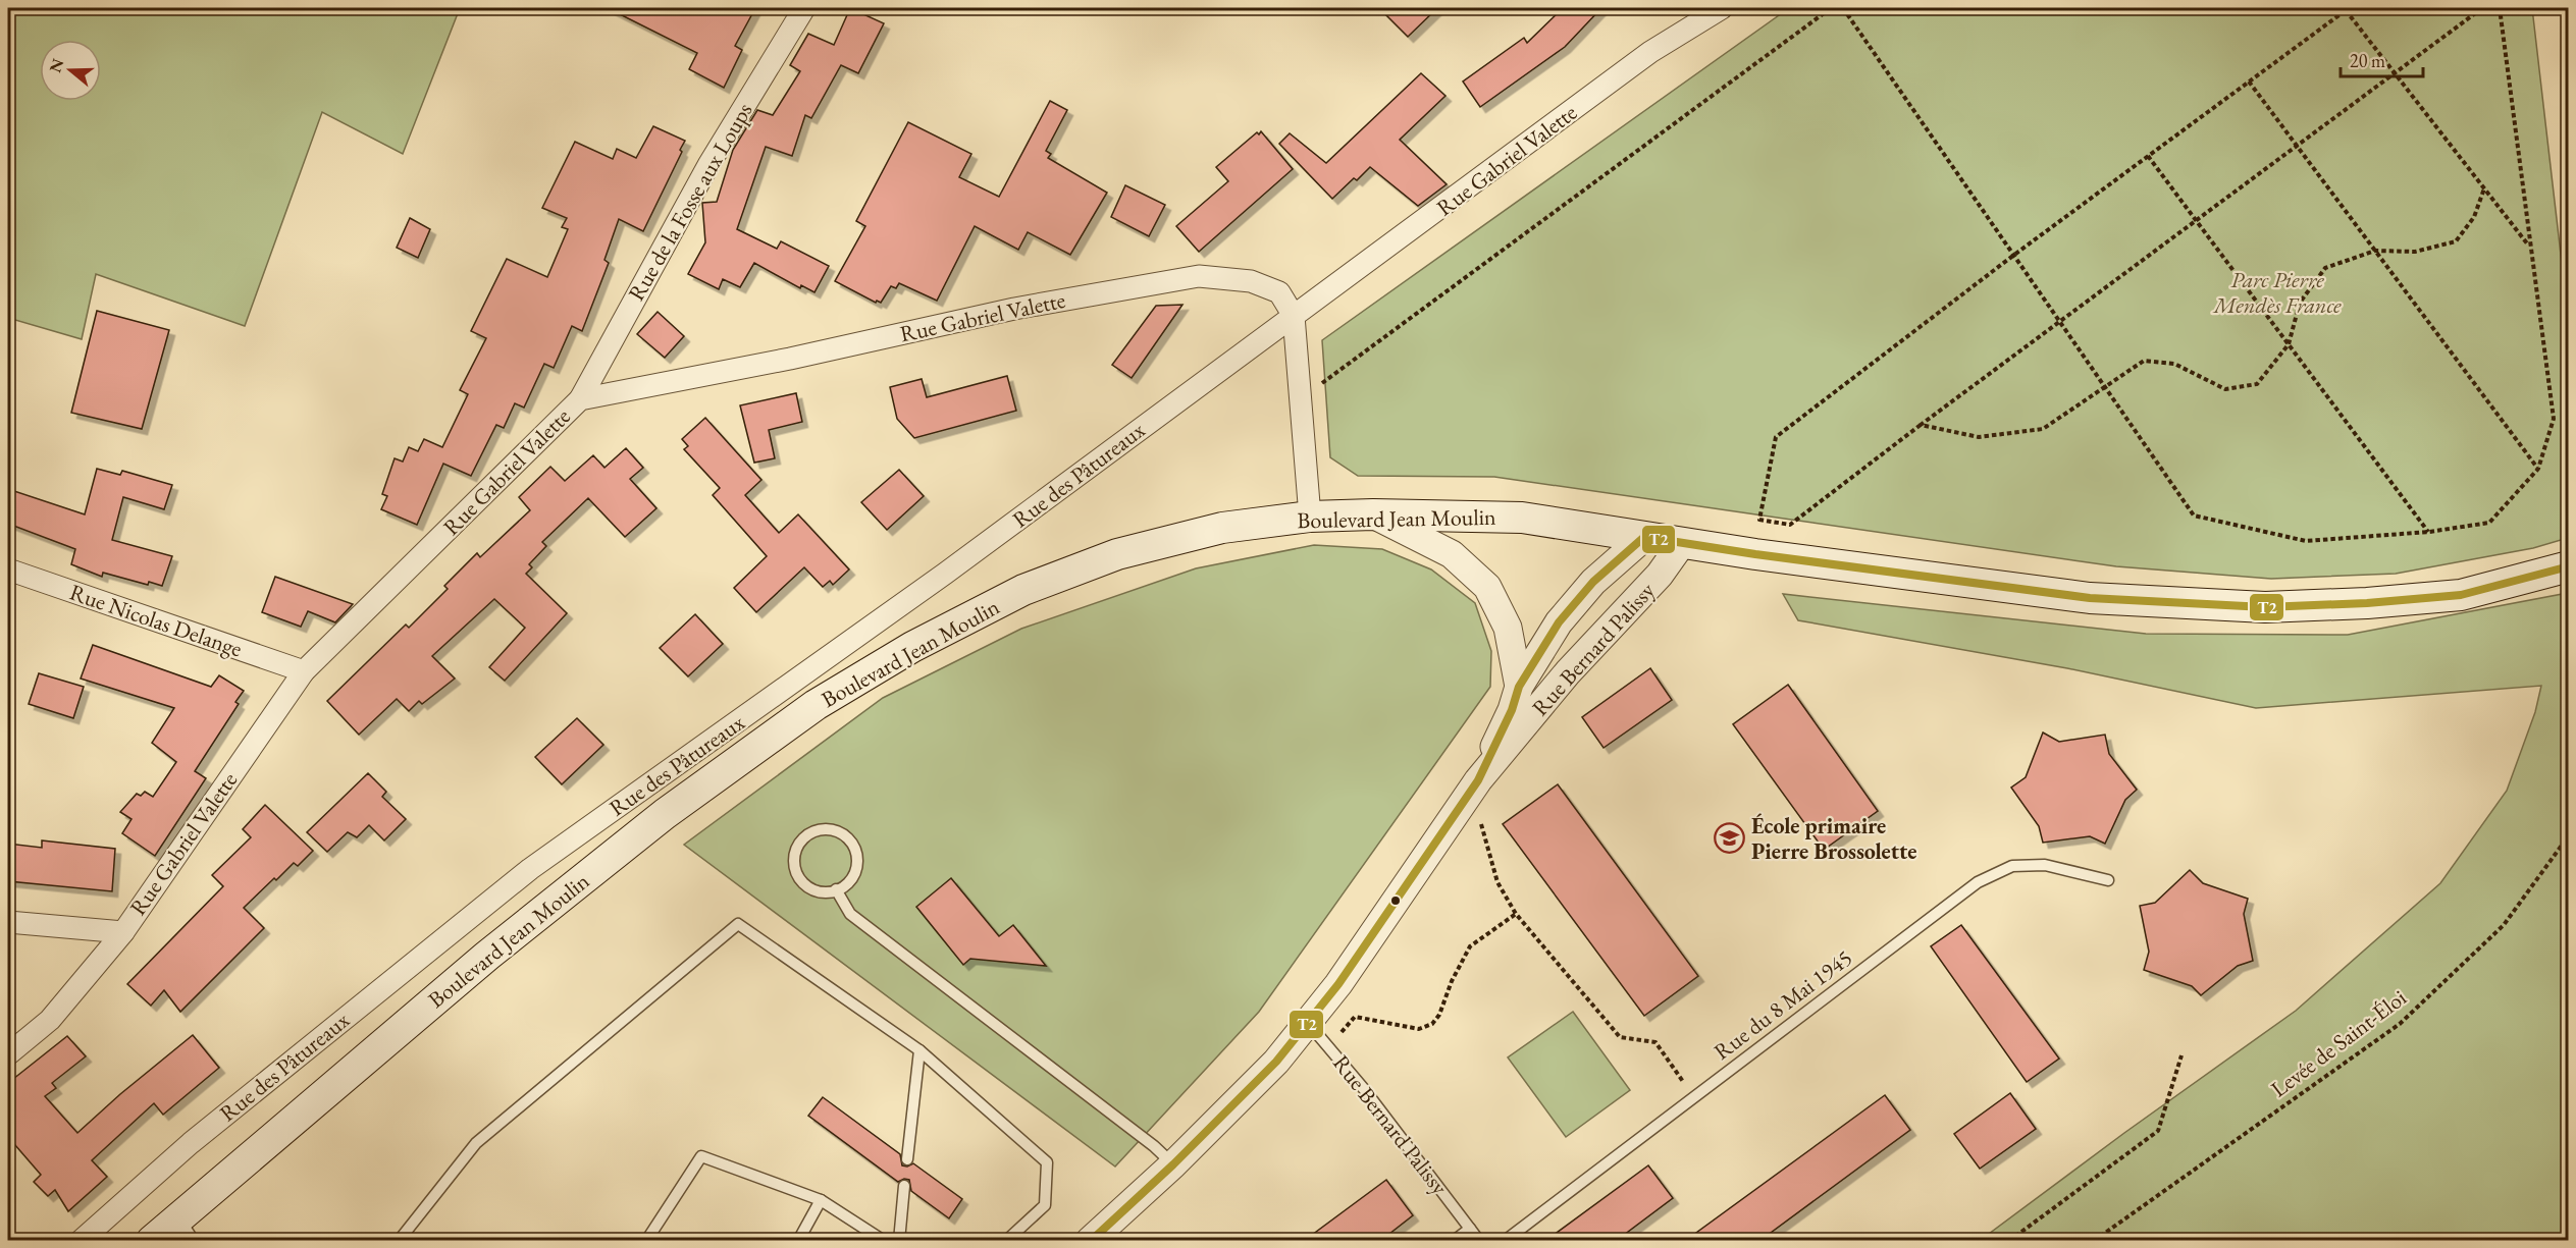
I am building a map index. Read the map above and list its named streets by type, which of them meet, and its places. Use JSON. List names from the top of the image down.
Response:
{
  "streets": {
    "main road": ["Boulevard Jean Moulin"],
    "street": [
      "Rue Gabriel Valette",
      "Rue de la Fosse aux Loups",
      "Rue des Pâtureaux",
      "Rue Nicolas Delange",
      "Rue Bernard Palissy"
    ],
    "lane": ["Rue du 8 Mai 1945"],
    "path": ["Levée de Saint-Éloi"]
  },
  "crossings": [
    ["Rue Gabriel Valette", "Rue de la Fosse aux Loups"],
    ["Rue Gabriel Valette", "Rue des Pâtureaux"],
    ["Rue Gabriel Valette", "Boulevard Jean Moulin"],
    ["Rue Gabriel Valette", "Rue Nicolas Delange"],
    ["Boulevard Jean Moulin", "Rue Bernard Palissy"]
  ],
  "parks": ["Parc Pierre Mendès France"],
  "places": {
    "school or university": ["École primaire Pierre Brossolette"]
  },
  "lines": ["transit line T2"],
  "scale_bar": "20 m",
  "north": "left"
}
